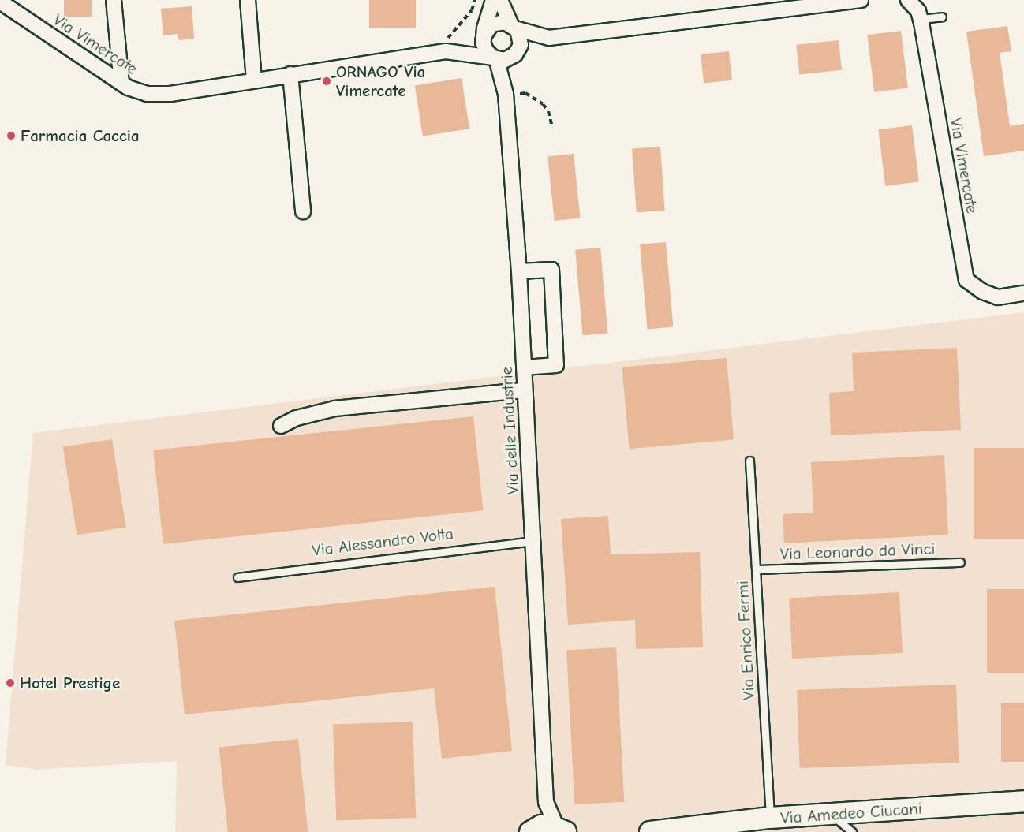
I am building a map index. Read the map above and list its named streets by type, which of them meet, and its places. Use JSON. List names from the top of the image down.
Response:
{
  "streets": {
    "main road": ["Via Amedeo Ciucani"],
    "street": ["Via Vimercate", "Via delle Industrie"],
    "lane": ["Via Alessandro Volta", "Via Leonardo da Vinci", "Via Enrico Fermi"]
  },
  "crossings": [
    ["Via Vimercate", "Via delle Industrie"],
    ["Via delle Industrie", "Via Alessandro Volta"],
    ["Via Leonardo da Vinci", "Via Enrico Fermi"],
    ["Via Enrico Fermi", "Via Amedeo Ciucani"]
  ],
  "places": ["ORNAGO Via Vimercate", "Farmacia Caccia", "Hotel Prestige"]
}
